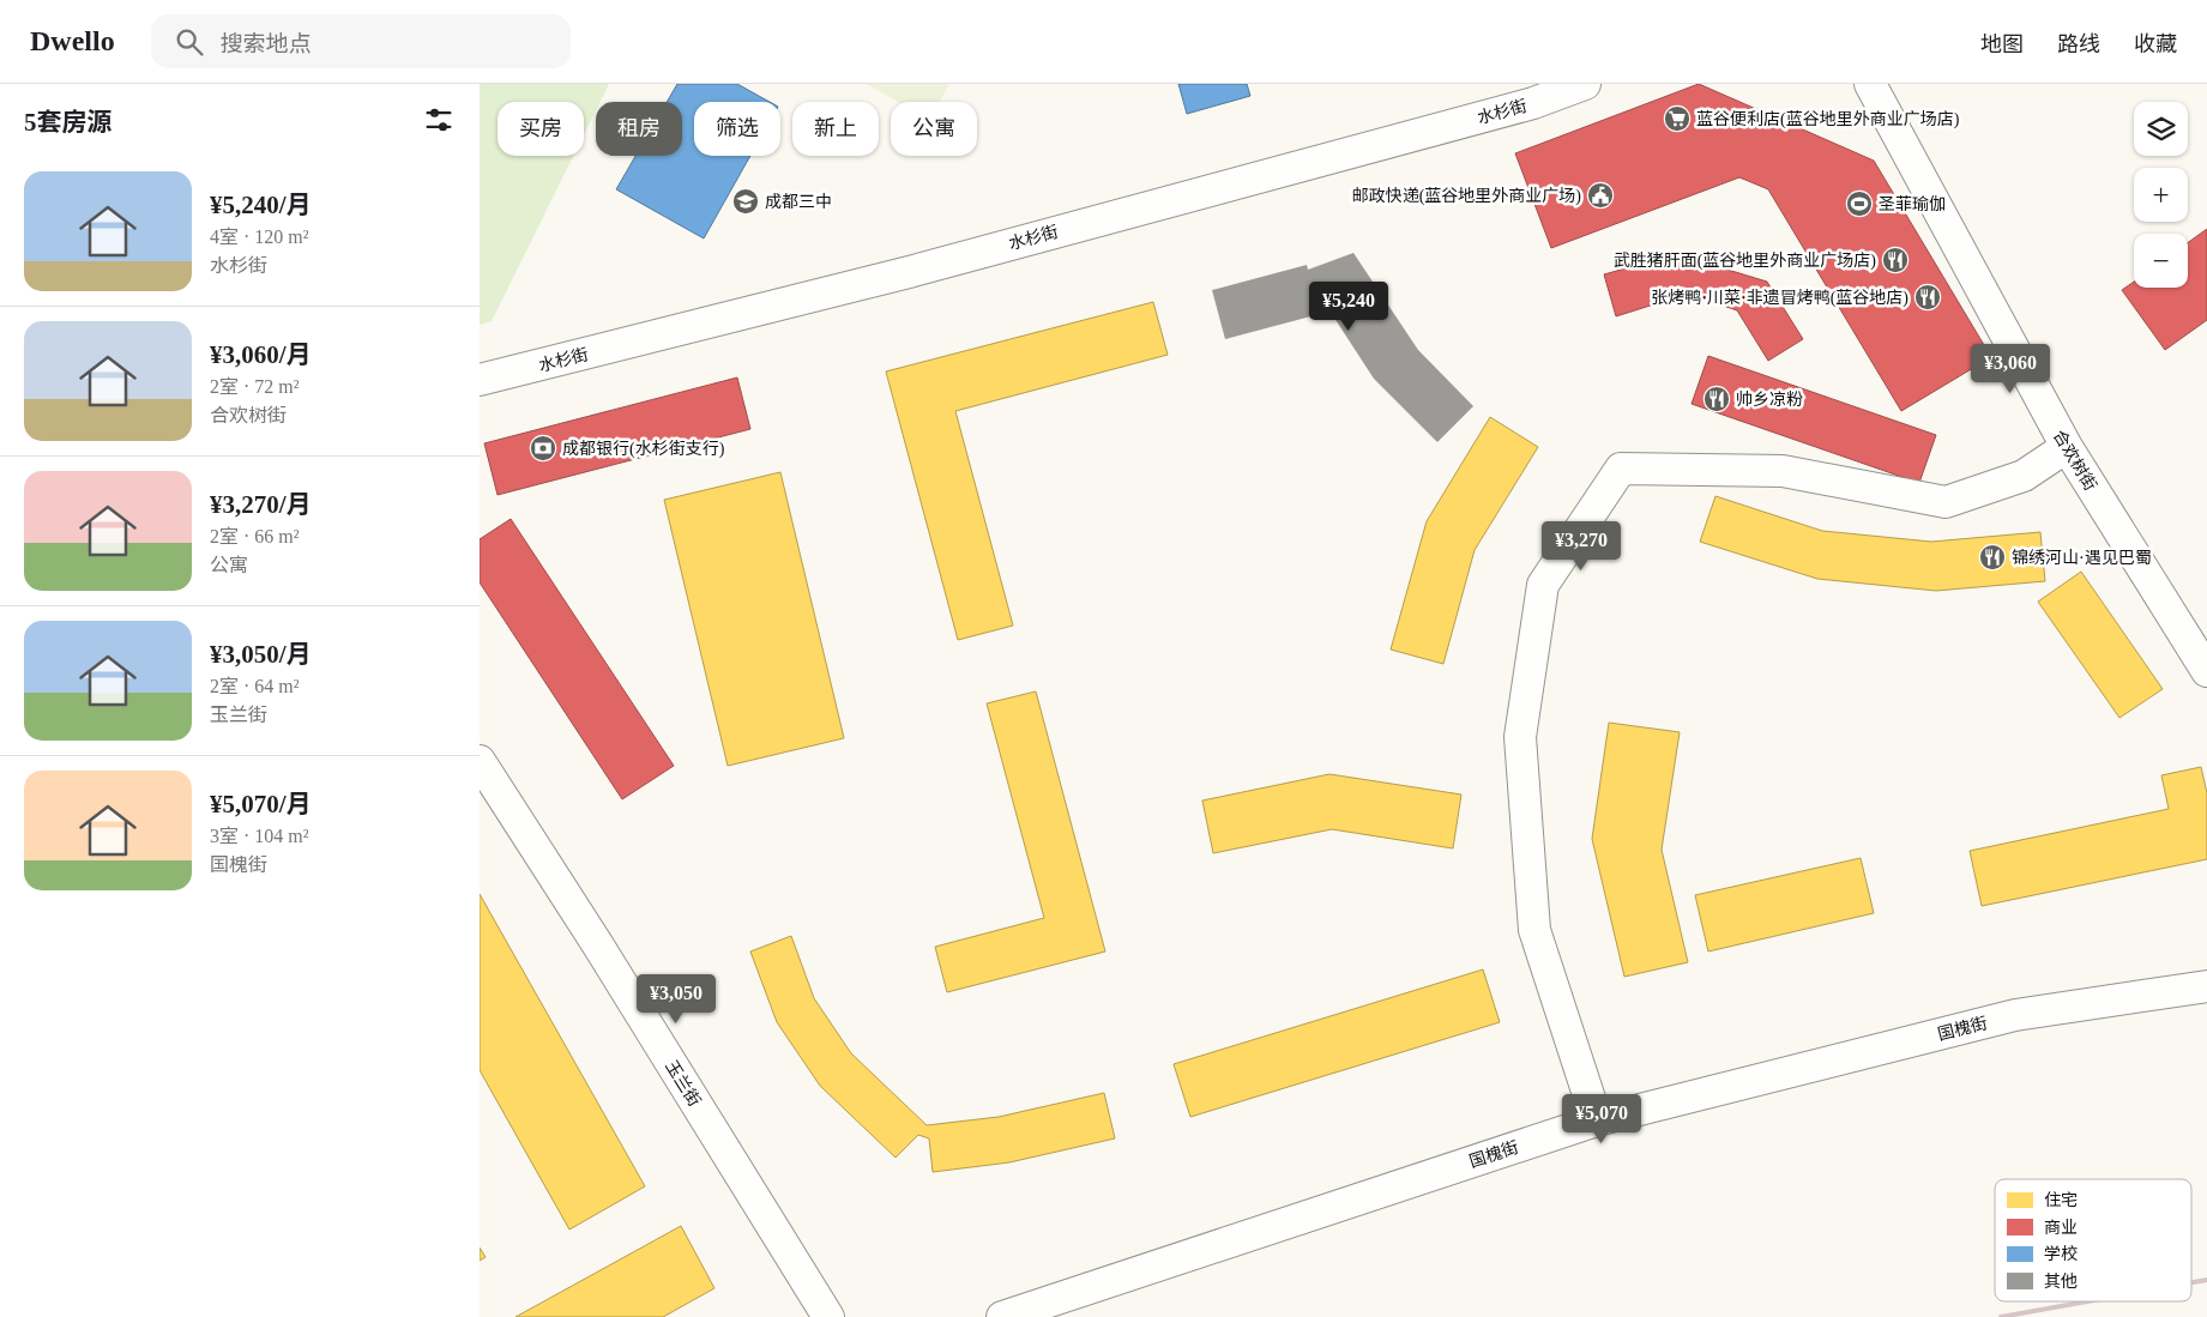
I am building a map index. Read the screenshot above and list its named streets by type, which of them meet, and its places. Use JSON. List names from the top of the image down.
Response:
{
  "streets": {
    "street": [
      "水杉街",
      "合欢树街",
      "国槐街",
      "玉兰街"
    ]
  },
  "places": {
    "supermarket": ["蓝谷便利店(蓝谷地里外商业广场店)"],
    "public building": ["邮政快递(蓝谷地里外商业广场)"],
    "school or university": ["成都三中"],
    "sports": ["圣菲瑜伽"],
    "restaurant": [
      "武胜猪肝面(蓝谷地里外商业广场店)",
      "张烤鸭·川菜·非遗冒烤鸭(蓝谷地店)",
      "帅乡凉粉",
      "锦绣河山·遇见巴蜀"
    ],
    "bank": ["成都银行(水杉街支行)"]
  },
  "legend": [
    "住宅",
    "商业",
    "学校",
    "其他"
  ],
  "page": {
    "header": "Dwello",
    "search": "搜索地点",
    "nav": ["地图", "路线", "收藏"],
    "heading": "5套房源",
    "map_buttons": ["+", "−"],
    "chip": [
      "买房",
      "租房",
      "筛选",
      "新上",
      "公寓"
    ],
    "list": [
      {
        "name": "¥5,240/月",
        "note": "4室 · 120 m² · 水杉街"
      },
      {
        "name": "¥3,060/月",
        "note": "2室 · 72 m² · 合欢树街"
      },
      {
        "name": "¥3,270/月",
        "note": "2室 · 66 m² · 公寓"
      },
      {
        "name": "¥3,050/月",
        "note": "2室 · 64 m² · 玉兰街"
      },
      {
        "name": "¥5,070/月",
        "note": "3室 · 104 m² · 国槐街"
      }
    ],
    "price": [
      "¥5,240",
      "¥3,060",
      "¥3,270",
      "¥3,050",
      "¥5,070"
    ]
  }
}
